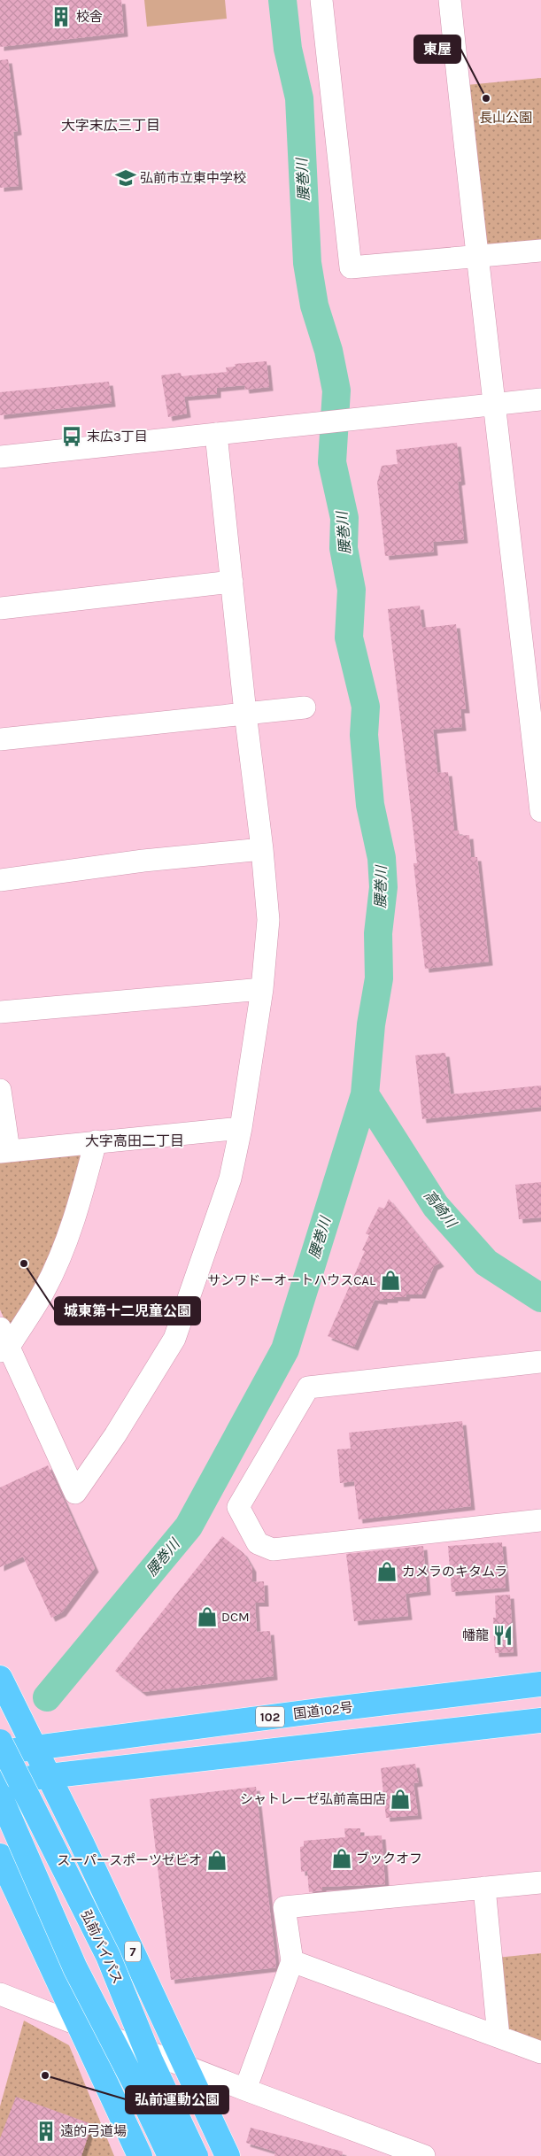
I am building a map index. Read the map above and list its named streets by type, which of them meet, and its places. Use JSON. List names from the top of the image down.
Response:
{
  "streets": {
    "highway": [
      "国道102号",
      "102",
      "弘前バイパス",
      "7"
    ]
  },
  "crossings": [
    ["国道102号", "7"]
  ],
  "districts": ["大字末広三丁目", "大字高田二丁目"],
  "water": ["腰巻川", "高崎川"],
  "parks": ["長山公園"],
  "places": {
    "building": ["校舎", "遠的弓道場"],
    "other": ["東屋", "城東第十二児童公園", "弘前運動公園"],
    "school or university": ["弘前市立東中学校"],
    "bus stop": ["末広3丁目"],
    "shop": [
      "サンワドーオートハウスCAL",
      "カメラのキタムラ",
      "DCM",
      "シャトレーゼ弘前高田店",
      "ブックオフ",
      "スーパースポーツゼビオ"
    ],
    "restaurant": ["幡龍"]
  }
}
